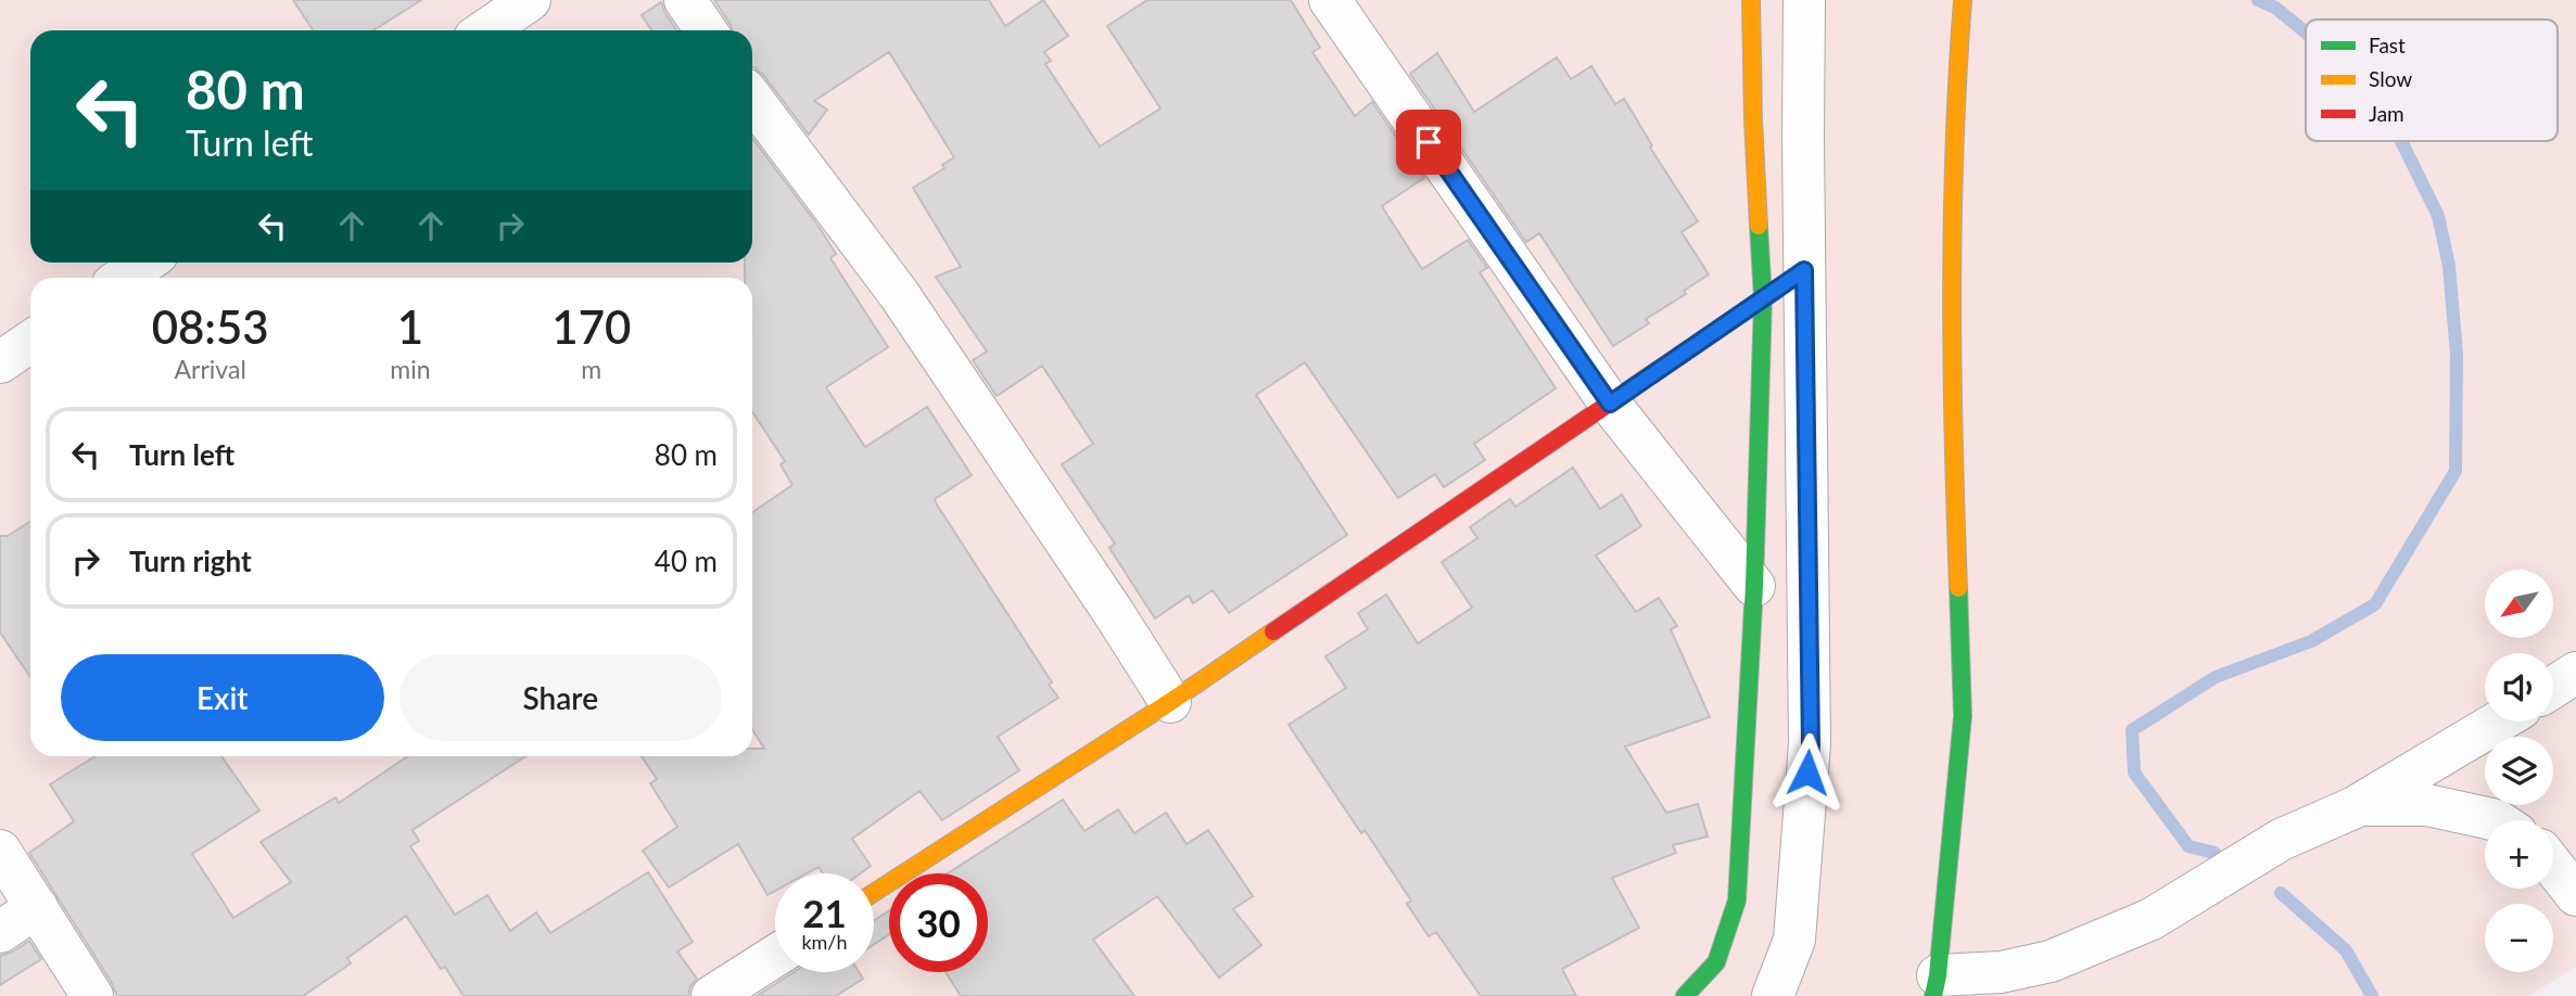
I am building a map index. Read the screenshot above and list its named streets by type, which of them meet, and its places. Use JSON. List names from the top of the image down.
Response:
{
  "legend": ["Fast", "Slow", "Jam"],
  "north": "bottom left",
  "page": {
    "turn": ["80 m", "Turn left"],
    "eta": [
      "08:53",
      "Arrival",
      "1",
      "min",
      "170",
      "m"
    ],
    "list": [
      {
        "name": "Turn left",
        "value": "80 m"
      },
      {
        "name": "Turn right",
        "value": "40 m"
      }
    ],
    "map_buttons": ["+", "−"],
    "buttons": ["Exit", "Share"],
    "speed": "21 km/h",
    "limit": "30"
  }
}
